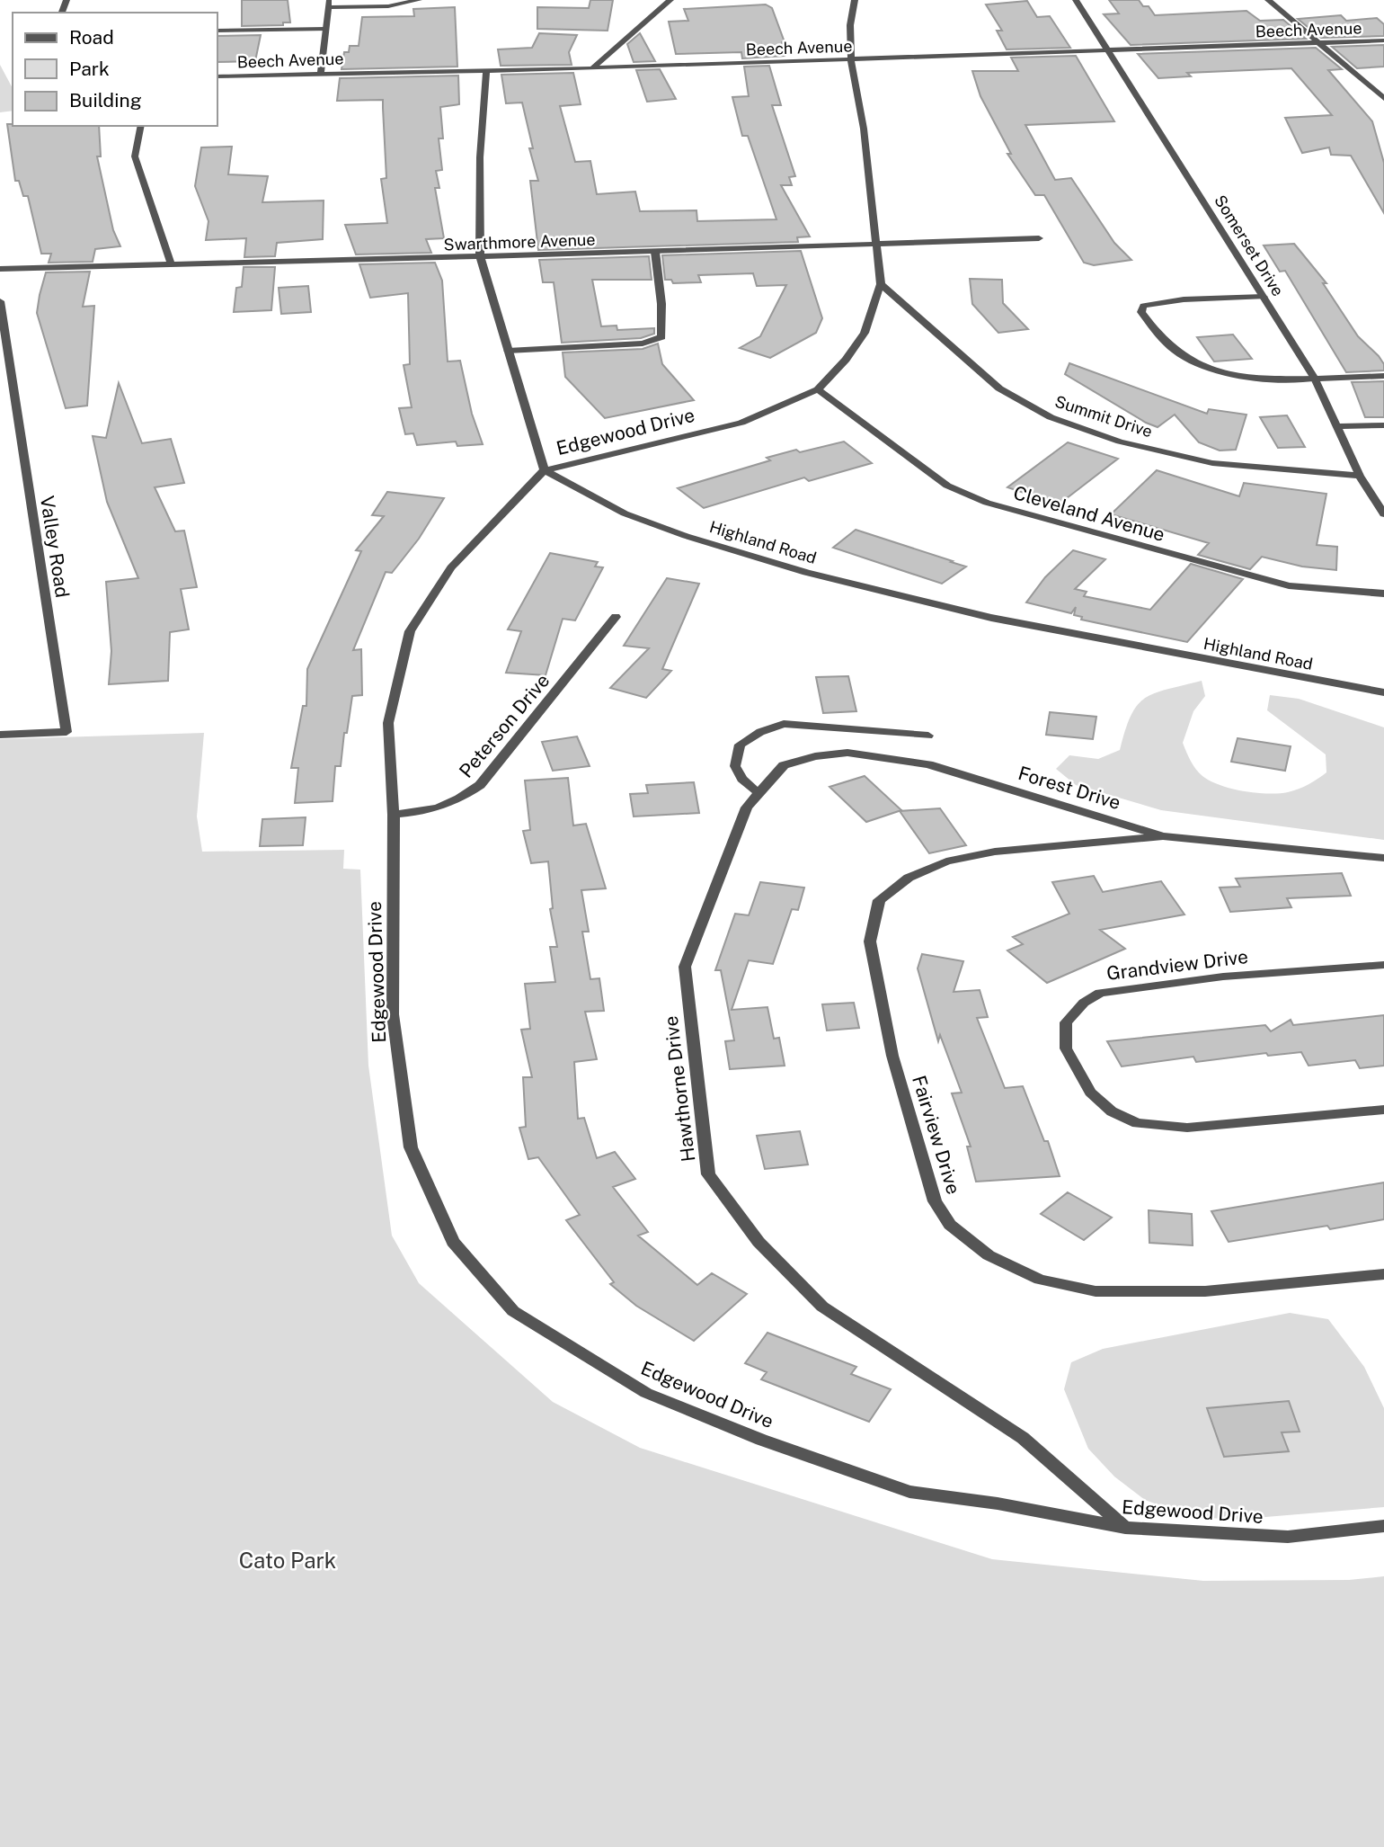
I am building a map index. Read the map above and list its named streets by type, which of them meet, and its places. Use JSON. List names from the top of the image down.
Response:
{
  "streets": {
    "street": [
      "Beech Avenue",
      "Swarthmore Avenue",
      "Somerset Drive",
      "Summit Drive",
      "Edgewood Drive",
      "Cleveland Avenue",
      "Highland Road",
      "Valley Road",
      "Peterson Drive",
      "Forest Drive",
      "Grandview Drive",
      "Hawthorne Drive",
      "Fairview Drive"
    ]
  },
  "crossings": [
    ["Beech Avenue", "Somerset Drive"],
    ["Beech Avenue", "Edgewood Drive"],
    ["Swarthmore Avenue", "Edgewood Drive"],
    ["Somerset Drive", "Summit Drive"],
    ["Summit Drive", "Edgewood Drive"],
    ["Edgewood Drive", "Cleveland Avenue"],
    ["Edgewood Drive", "Highland Road"],
    ["Edgewood Drive", "Peterson Drive"],
    ["Edgewood Drive", "Hawthorne Drive"],
    ["Forest Drive", "Hawthorne Drive"],
    ["Forest Drive", "Fairview Drive"]
  ],
  "parks": ["Cato Park"],
  "legend": ["Road", "Park", "Building"]
}
